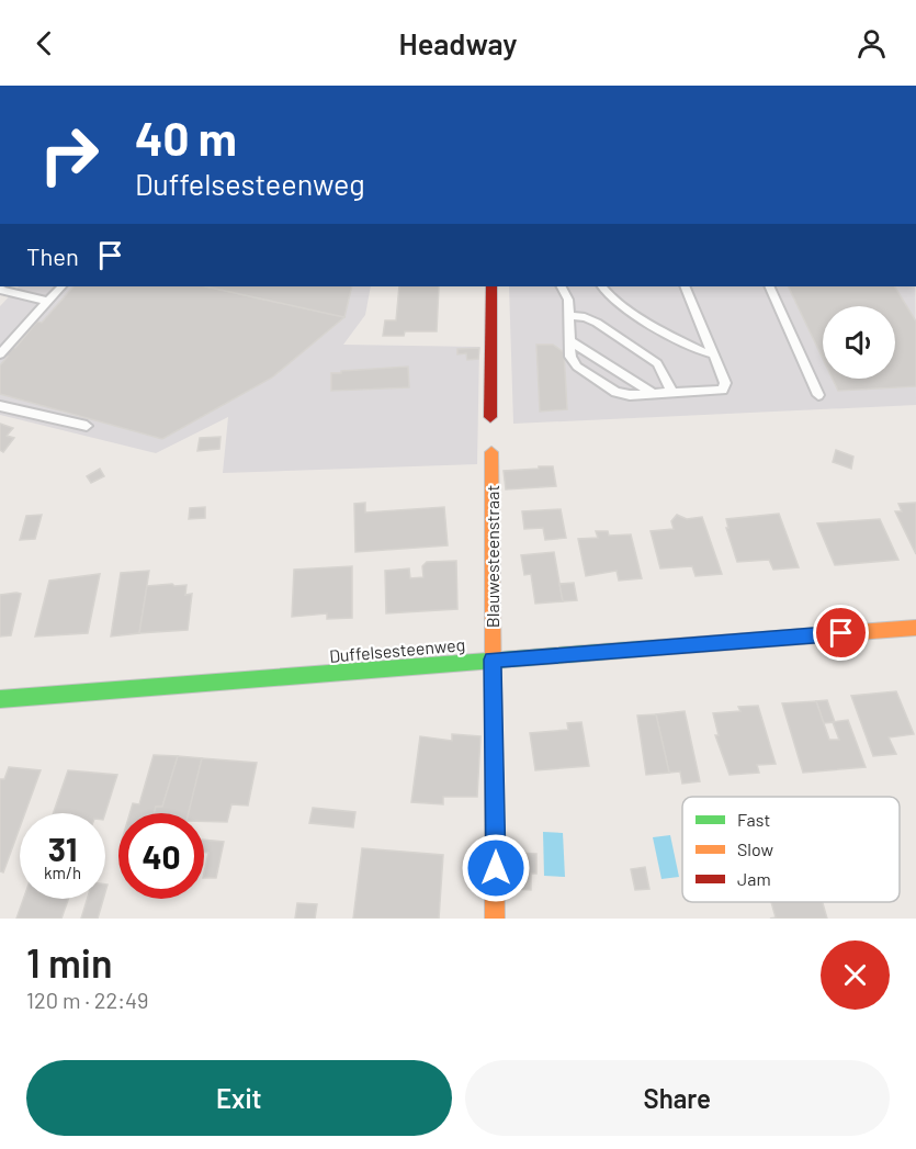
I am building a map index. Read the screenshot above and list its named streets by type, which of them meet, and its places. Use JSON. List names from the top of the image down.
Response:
{
  "streets": {
    "street": ["Blauwesteenstraat", "Duffelsesteenweg"]
  },
  "crossings": [
    ["Blauwesteenstraat", "Duffelsesteenweg"]
  ],
  "legend": ["Fast", "Slow", "Jam"],
  "page": {
    "header": "Headway",
    "turn": ["40 m", "Duffelsesteenweg"],
    "then": "Then",
    "speed": "31 km/h",
    "limit": "40",
    "heading": ["1 min", "120 m · 22:49"],
    "buttons": ["Exit", "Share"]
  }
}
